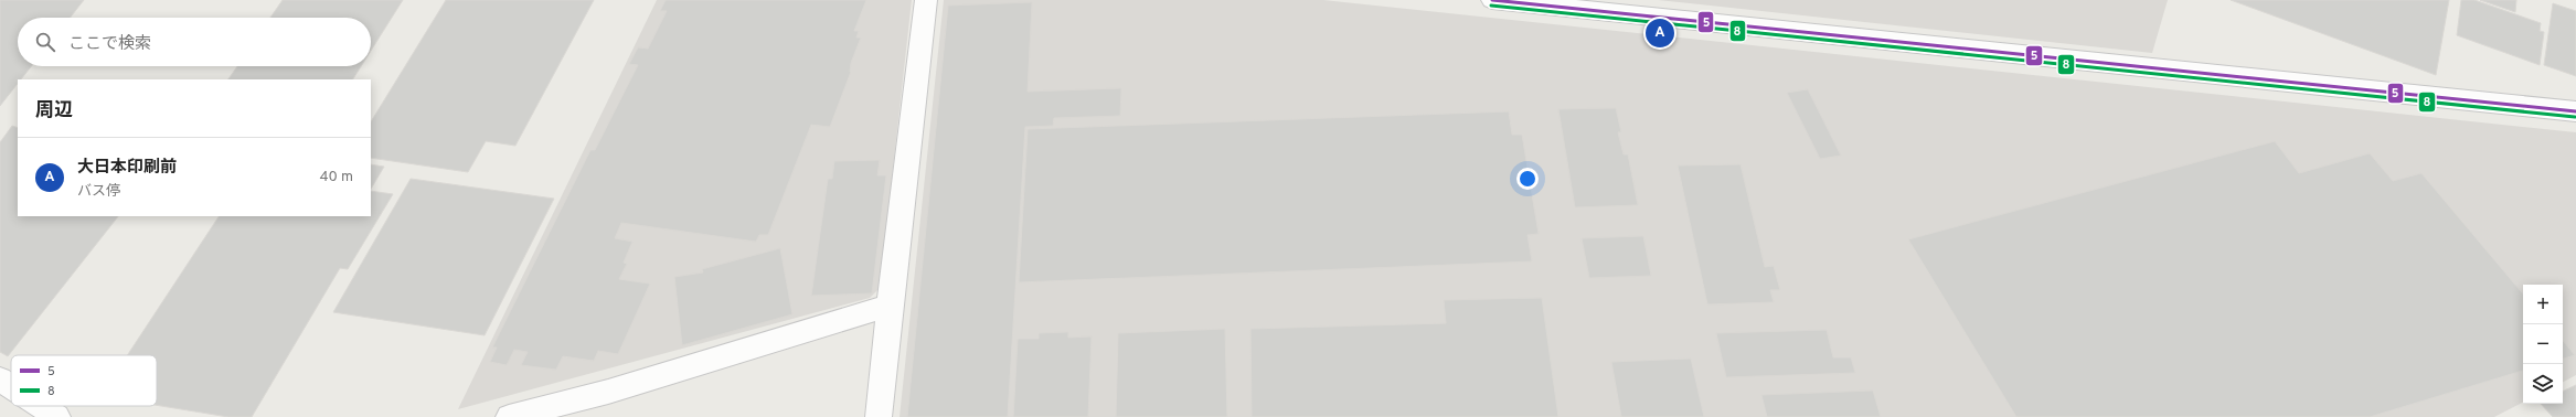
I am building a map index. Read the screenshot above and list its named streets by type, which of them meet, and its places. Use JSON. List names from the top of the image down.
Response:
{
  "lines": ["transit line 5", "transit line 8"],
  "legend": ["5", "8"],
  "page": {
    "pins": "A",
    "search": "ここで検索",
    "heading": "周辺",
    "list": [
      {
        "mark": "A",
        "name": "大日本印刷前",
        "note": "バス停",
        "value": "40 m"
      }
    ],
    "map_buttons": ["+", "−"]
  }
}
